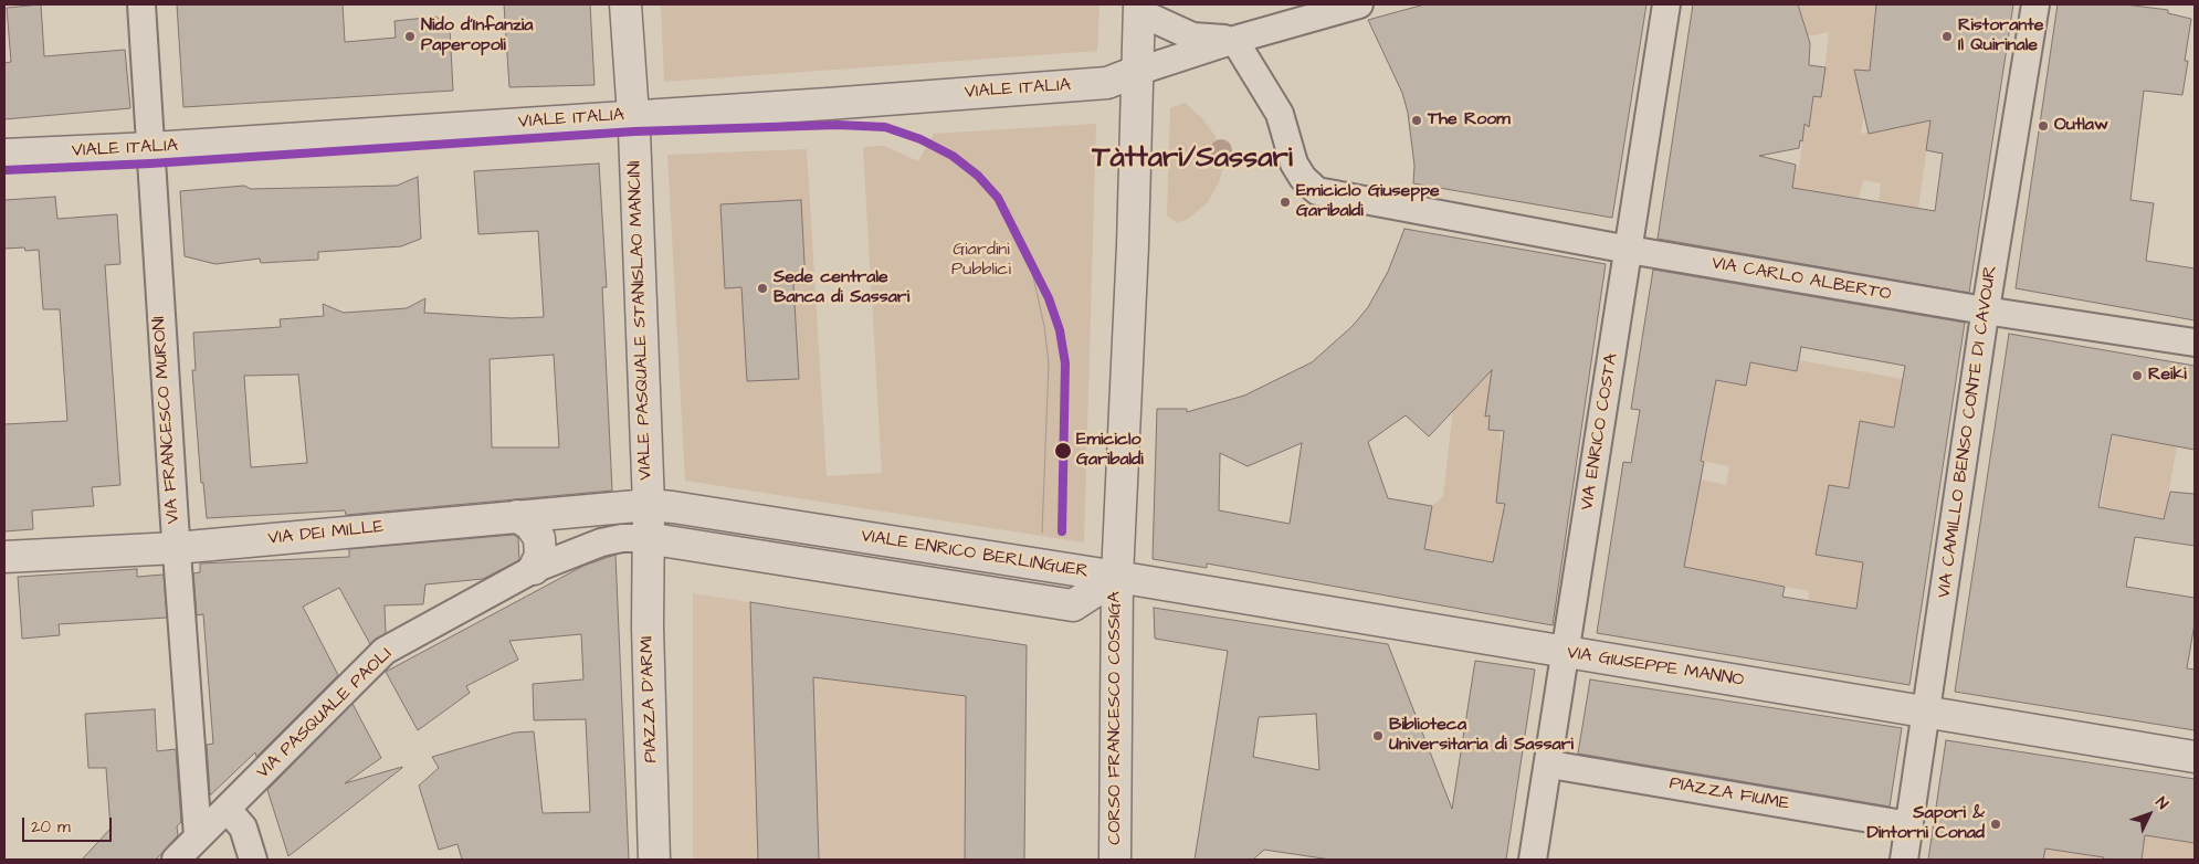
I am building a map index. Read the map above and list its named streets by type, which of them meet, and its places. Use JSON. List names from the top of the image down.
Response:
{
  "streets": {
    "street": [
      "VIALE ITALIA",
      "VIA CARLO ALBERTO",
      "VIALE PASQUALE STANISLAO MANCINI",
      "VIA FRANCESCO MURONI",
      "VIA ENRICO COSTA",
      "VIA CAMILLO BENSO CONTE DI CAVOUR",
      "VIA DEI MILLE",
      "VIALE ENRICO BERLINGUER",
      "VIA GIUSEPPE MANNO",
      "PIAZZA D'ARMI",
      "VIA PASQUALE PAOLI",
      "CORSO FRANCESCO COSSIGA",
      "PIAZZA FIUME"
    ]
  },
  "crossings": [
    ["VIALE ITALIA", "VIALE PASQUALE STANISLAO MANCINI"],
    ["VIALE ITALIA", "VIA FRANCESCO MURONI"],
    ["VIALE ITALIA", "CORSO FRANCESCO COSSIGA"],
    ["VIA CARLO ALBERTO", "VIA ENRICO COSTA"],
    ["VIA CARLO ALBERTO", "VIA CAMILLO BENSO CONTE DI CAVOUR"],
    ["VIALE PASQUALE STANISLAO MANCINI", "VIA DEI MILLE"],
    ["VIALE PASQUALE STANISLAO MANCINI", "VIALE ENRICO BERLINGUER"],
    ["VIALE PASQUALE STANISLAO MANCINI", "PIAZZA D'ARMI"],
    ["VIALE PASQUALE STANISLAO MANCINI", "VIA PASQUALE PAOLI"],
    ["VIA FRANCESCO MURONI", "VIA DEI MILLE"],
    ["VIA FRANCESCO MURONI", "VIA PASQUALE PAOLI"],
    ["VIA ENRICO COSTA", "VIA GIUSEPPE MANNO"],
    ["VIA ENRICO COSTA", "PIAZZA FIUME"],
    ["VIA CAMILLO BENSO CONTE DI CAVOUR", "VIA GIUSEPPE MANNO"],
    ["VIA CAMILLO BENSO CONTE DI CAVOUR", "PIAZZA FIUME"],
    ["VIA DEI MILLE", "VIALE ENRICO BERLINGUER"],
    ["VIALE ENRICO BERLINGUER", "VIA GIUSEPPE MANNO"],
    ["VIALE ENRICO BERLINGUER", "PIAZZA D'ARMI"],
    ["VIALE ENRICO BERLINGUER", "VIA PASQUALE PAOLI"],
    ["VIALE ENRICO BERLINGUER", "CORSO FRANCESCO COSSIGA"],
    ["VIA GIUSEPPE MANNO", "CORSO FRANCESCO COSSIGA"],
    ["PIAZZA D'ARMI", "VIA PASQUALE PAOLI"]
  ],
  "districts": ["Tàttari/Sassari"],
  "parks": ["Giardini Pubblici"],
  "places": [
    "Nido d'Infanzia Paperopoli",
    "Ristorante Il Quirinale",
    "The Room",
    "Outlaw",
    "Emiciclo Giuseppe Garibaldi",
    "Sede centrale Banca di Sassari",
    "Reiki",
    "Emiciclo Garibaldi",
    "Biblioteca Universitaria di Sassari",
    "Sapori & Dintorni Conad"
  ],
  "scale_bar": "20 m",
  "north": "top right"
}
